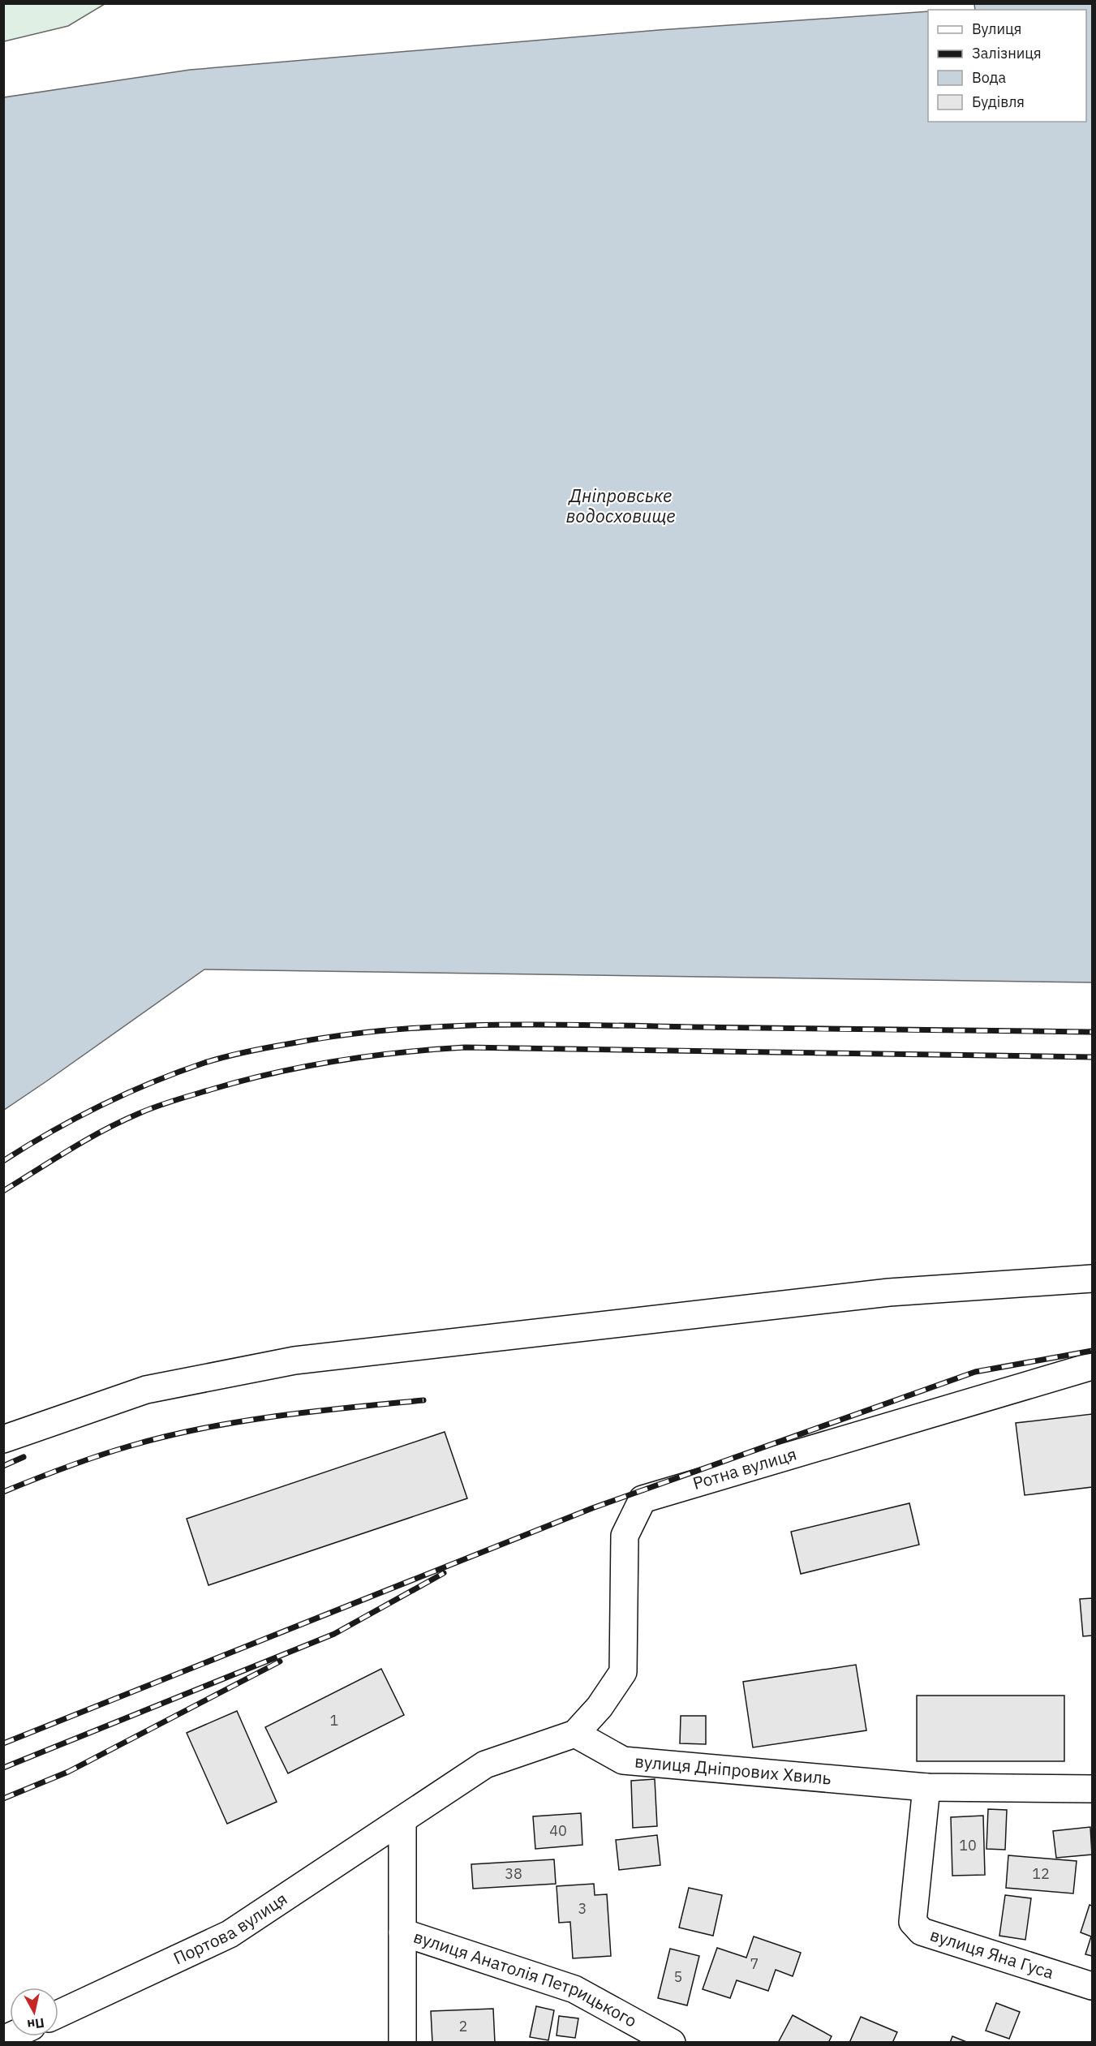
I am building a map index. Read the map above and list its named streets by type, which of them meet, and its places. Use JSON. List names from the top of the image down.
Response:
{
  "streets": {
    "street": [
      "Ротна вулиця",
      "вулиця Дніпрових Хвиль",
      "Портова вулиця",
      "вулиця Яна Гуса",
      "вулиця Анатолія Петрицького"
    ]
  },
  "crossings": [
    ["Ротна вулиця", "вулиця Дніпрових Хвиль"],
    ["вулиця Дніпрових Хвиль", "вулиця Яна Гуса"]
  ],
  "water": ["Дніпровське водосховище"],
  "house_numbers": [
    "1",
    "40",
    "10",
    "38",
    "12",
    "3",
    "7",
    "5",
    "2"
  ],
  "legend": [
    "Вулиця",
    "Залізниця",
    "Вода",
    "Будівля"
  ],
  "north": "bottom"
}
